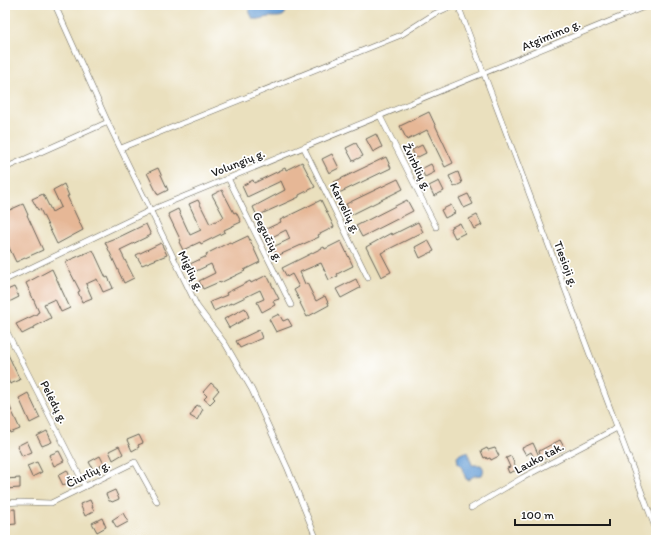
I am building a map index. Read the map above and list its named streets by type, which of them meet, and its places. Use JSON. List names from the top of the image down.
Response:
{
  "streets": {
    "street": [
      "Atgimimo g.",
      "Volungių g.",
      "Žvirblių g.",
      "Karvelių g.",
      "Gegučių g.",
      "Tiesioji g.",
      "Miglių g.",
      "Pelėdų g.",
      "Lauko tak.",
      "Čiurlių g."
    ]
  },
  "crossings": [
    ["Atgimimo g.", "Volungių g."],
    ["Atgimimo g.", "Tiesioji g."],
    ["Volungių g.", "Žvirblių g."],
    ["Volungių g.", "Karvelių g."],
    ["Volungių g.", "Gegučių g."],
    ["Volungių g.", "Tiesioji g."],
    ["Volungių g.", "Miglių g."],
    ["Tiesioji g.", "Lauko tak."],
    ["Pelėdų g.", "Čiurlių g."]
  ],
  "scale_bar": "100 m"
}
